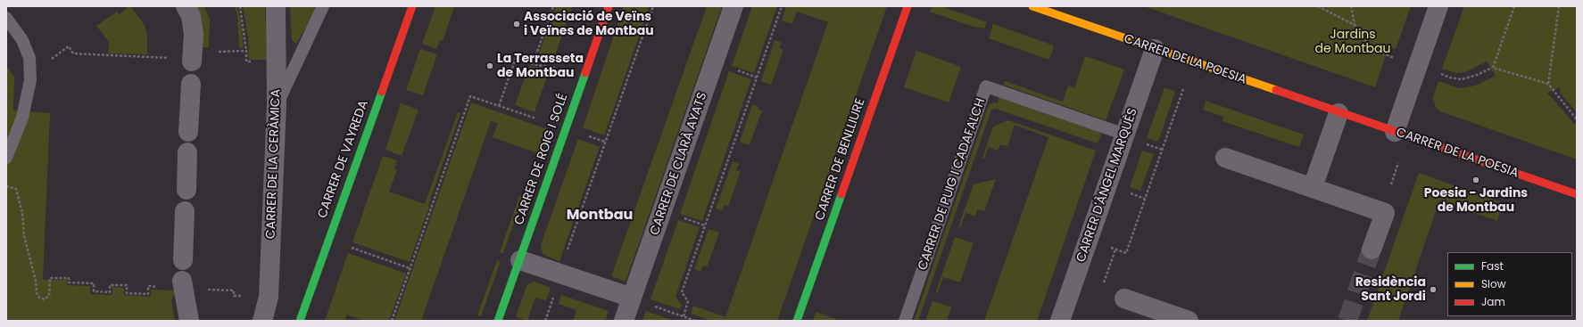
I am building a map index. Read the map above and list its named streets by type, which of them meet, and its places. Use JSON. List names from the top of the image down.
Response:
{
  "streets": {
    "street": [
      "CARRER DE LA POESIA",
      "CARRER DE VAYREDA",
      "CARRER DE ROIG I SOLÉ",
      "CARRER DE BENLLIURE",
      "CARRER DE LA CERÀMICA",
      "CARRER DE CLARÀ AYATS",
      "CARRER D'ÀNGEL MARQUÈS"
    ],
    "lane": ["CARRER DE PUIG I CADAFALCH"]
  },
  "crossings": [
    ["CARRER DE LA POESIA", "CARRER D'ÀNGEL MARQUÈS"],
    ["CARRER DE PUIG I CADAFALCH", "CARRER D'ÀNGEL MARQUÈS"]
  ],
  "districts": ["Montbau"],
  "parks": ["Jardins de Montbau"],
  "places": [
    "Associació de Veïns i Veïnes de Montbau",
    "La Terrasseta de Montbau",
    "Poesia - Jardins de Montbau",
    "Residència Sant Jordi"
  ],
  "legend": ["Fast", "Slow", "Jam"]
}
